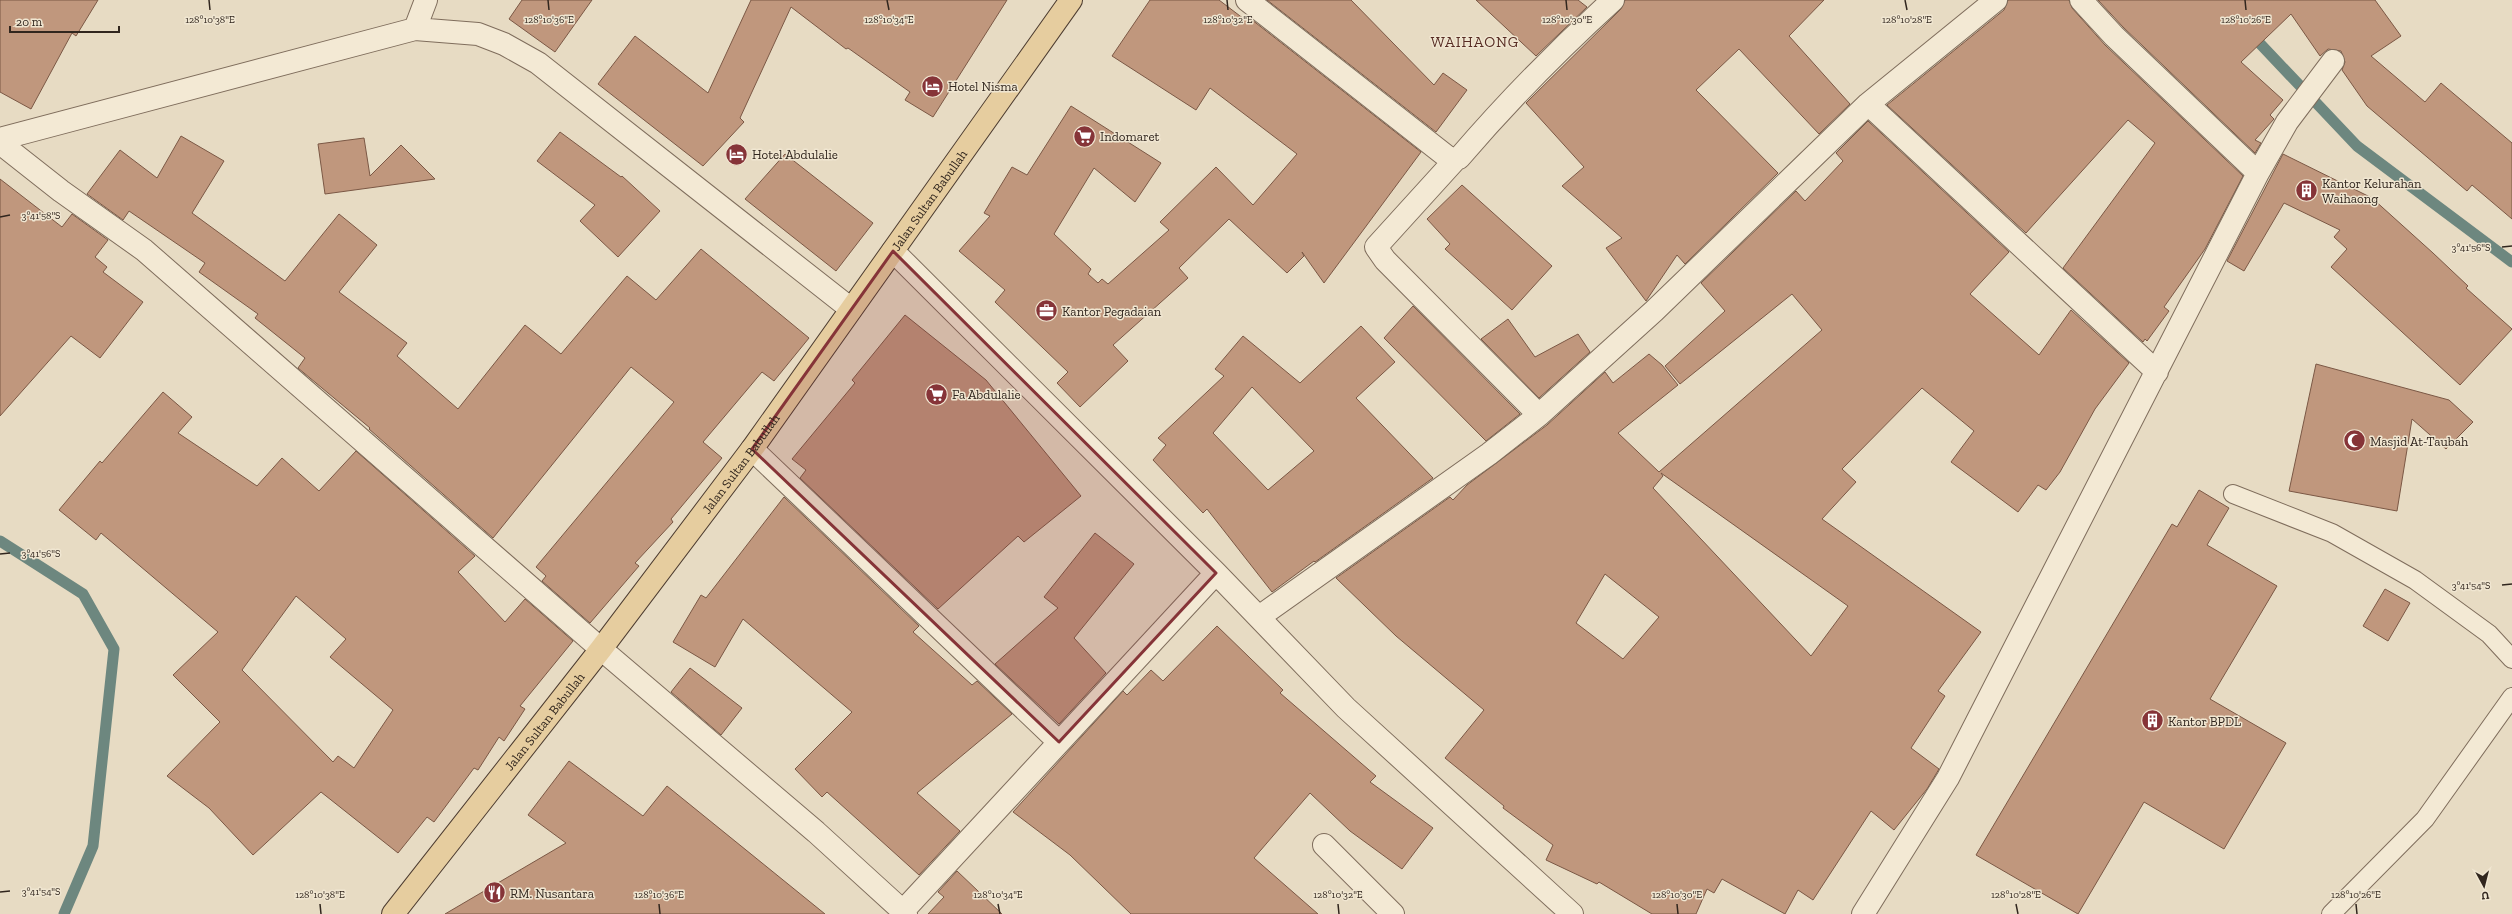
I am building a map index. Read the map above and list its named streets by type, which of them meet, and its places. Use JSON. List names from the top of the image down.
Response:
{
  "streets": {
    "main road": ["Jalan Sultan Babullah"]
  },
  "districts": ["WAIHAONG"],
  "places": {
    "hotel": ["Hotel Nisma", "Hotel Abdulalie"],
    "supermarket": ["Indomaret", "Fa Abdulalie"],
    "building": ["Kantor Kelurahan Waihaong", "Kantor BPDL"],
    "office": ["Kantor Pegadaian"],
    "mosque": ["Masjid At-Taubah"],
    "restaurant": ["RM. Nusantara"]
  },
  "scale_bar": "20 m",
  "north": "bottom",
  "coordinates": [
    "128°10'38\"E",
    "128°10'36\"E",
    "128°10'34\"E",
    "128°10'32\"E",
    "128°10'30\"E",
    "128°10'28\"E",
    "128°10'26\"E",
    "3°41'58\"S",
    "3°41'56\"S",
    "3°41'54\"S"
  ]
}
